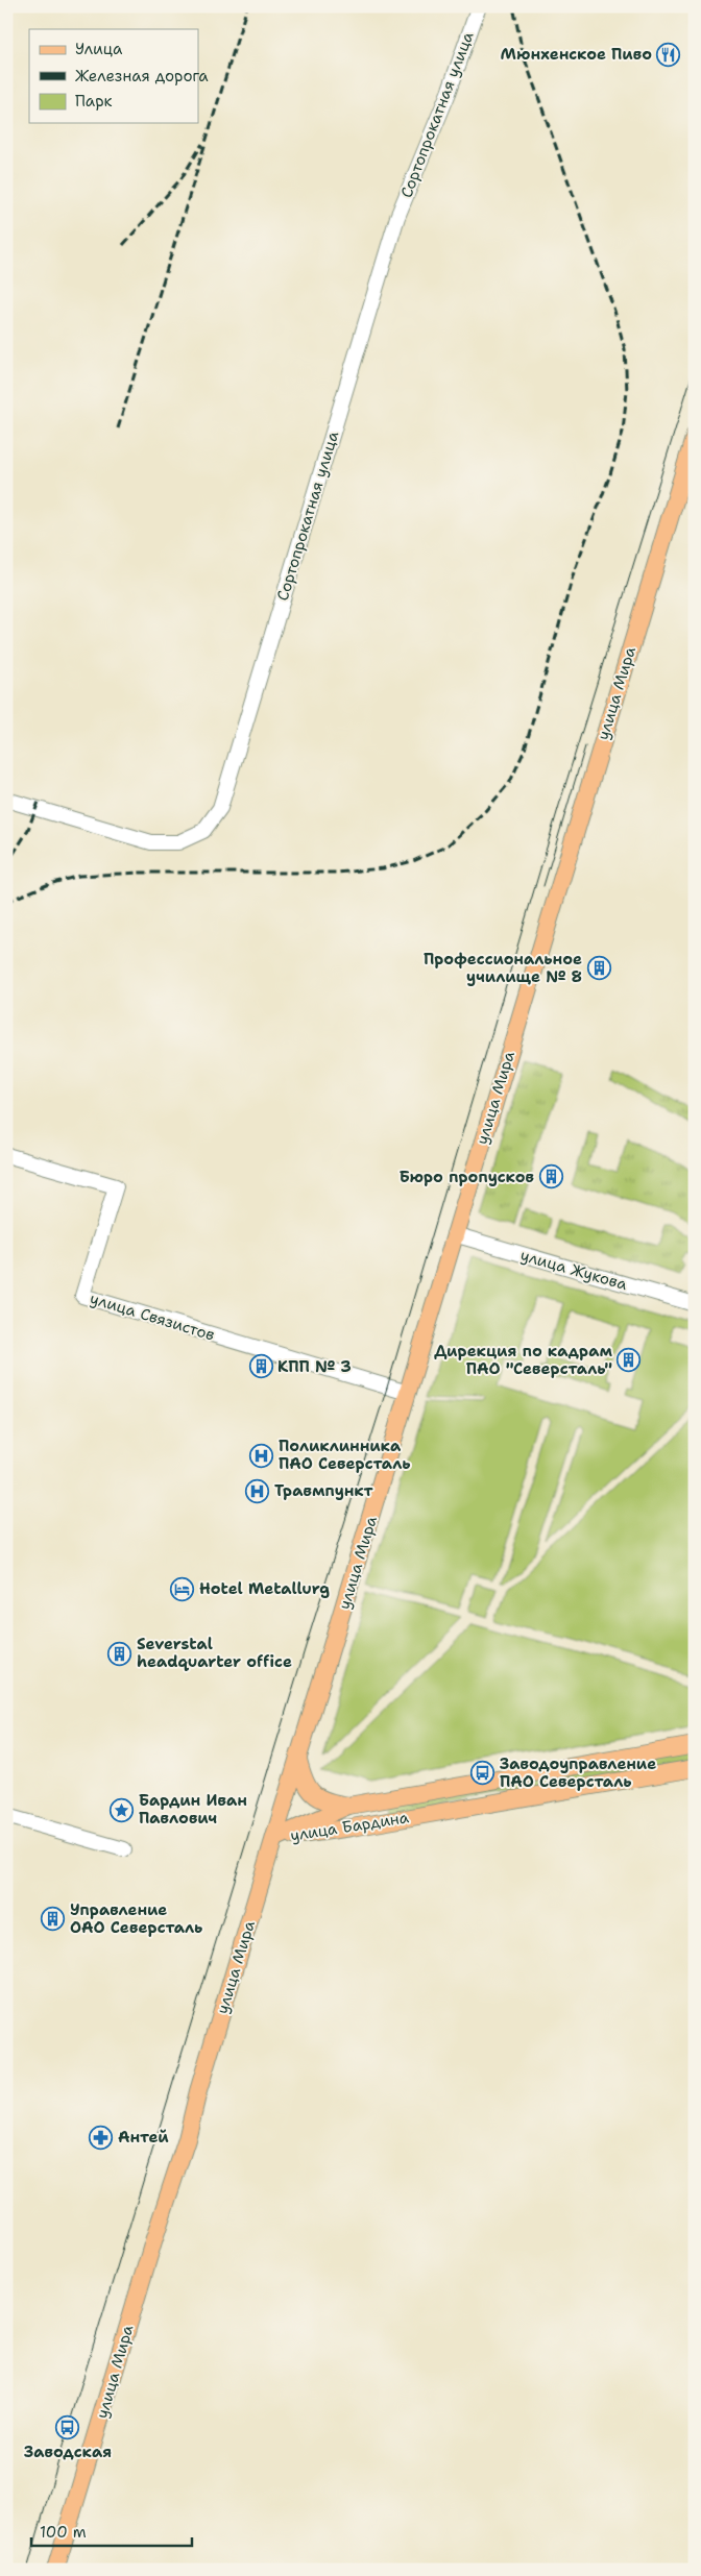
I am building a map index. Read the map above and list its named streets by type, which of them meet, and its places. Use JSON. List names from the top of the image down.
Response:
{
  "streets": {
    "main road": ["улица Мира", "улица Бардина"],
    "street": ["Сортопрокатная улица", "улица Жукова", "улица Связистов"]
  },
  "crossings": [
    ["улица Мира", "улица Жукова"],
    ["улица Мира", "улица Связистов"],
    ["улица Мира", "улица Бардина"]
  ],
  "places": {
    "restaurant": ["Мюнхенское Пиво"],
    "building": [
      "Профессиональное училище № 8",
      "Бюро пропусков",
      "Дирекция по кадрам ПАО \"Северсталь\"",
      "КПП № 3",
      "Severstal headquarter office",
      "Управление OAO Северсталь"
    ],
    "hospital": ["Поликлинника ПАО Северсталь", "Травмпункт"],
    "hotel": ["Hotel Metallurg"],
    "bus stop": ["Заводоуправление ПАО Северсталь", "Заводская"],
    "place": ["Бардин Иван Павлович"],
    "pharmacy": ["Антей"]
  },
  "legend": ["Улица", "Железная дорога", "Парк"],
  "scale_bar": "100 m"
}
